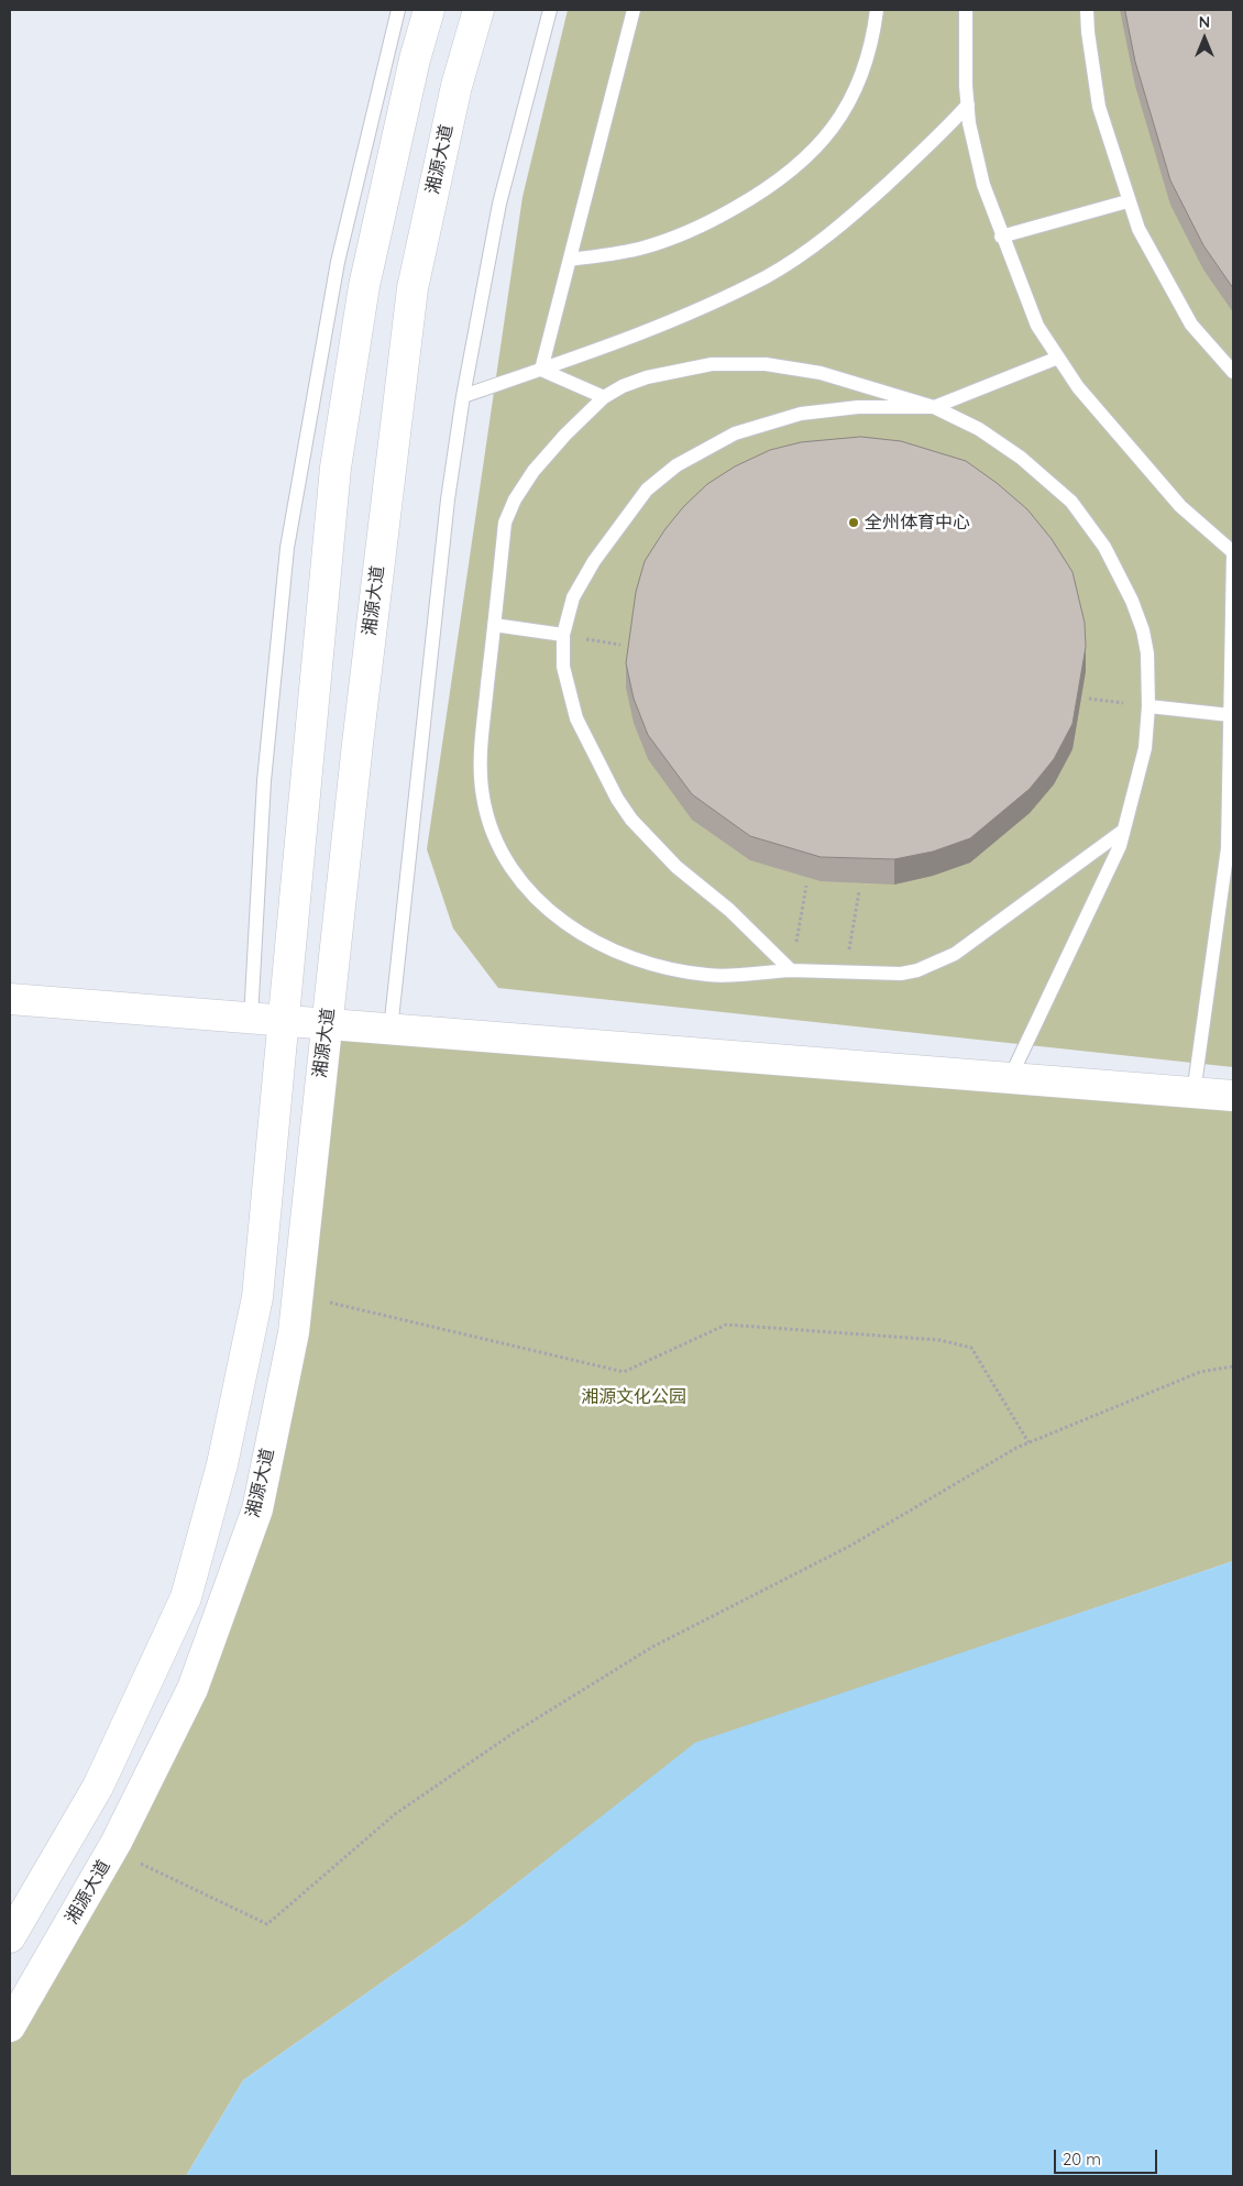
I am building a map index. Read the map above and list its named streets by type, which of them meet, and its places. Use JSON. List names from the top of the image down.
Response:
{
  "streets": {
    "main road": ["湘源大道"]
  },
  "parks": ["湘源文化公园"],
  "places": ["全州体育中心"],
  "scale_bar": "20 m",
  "north": "top"
}
